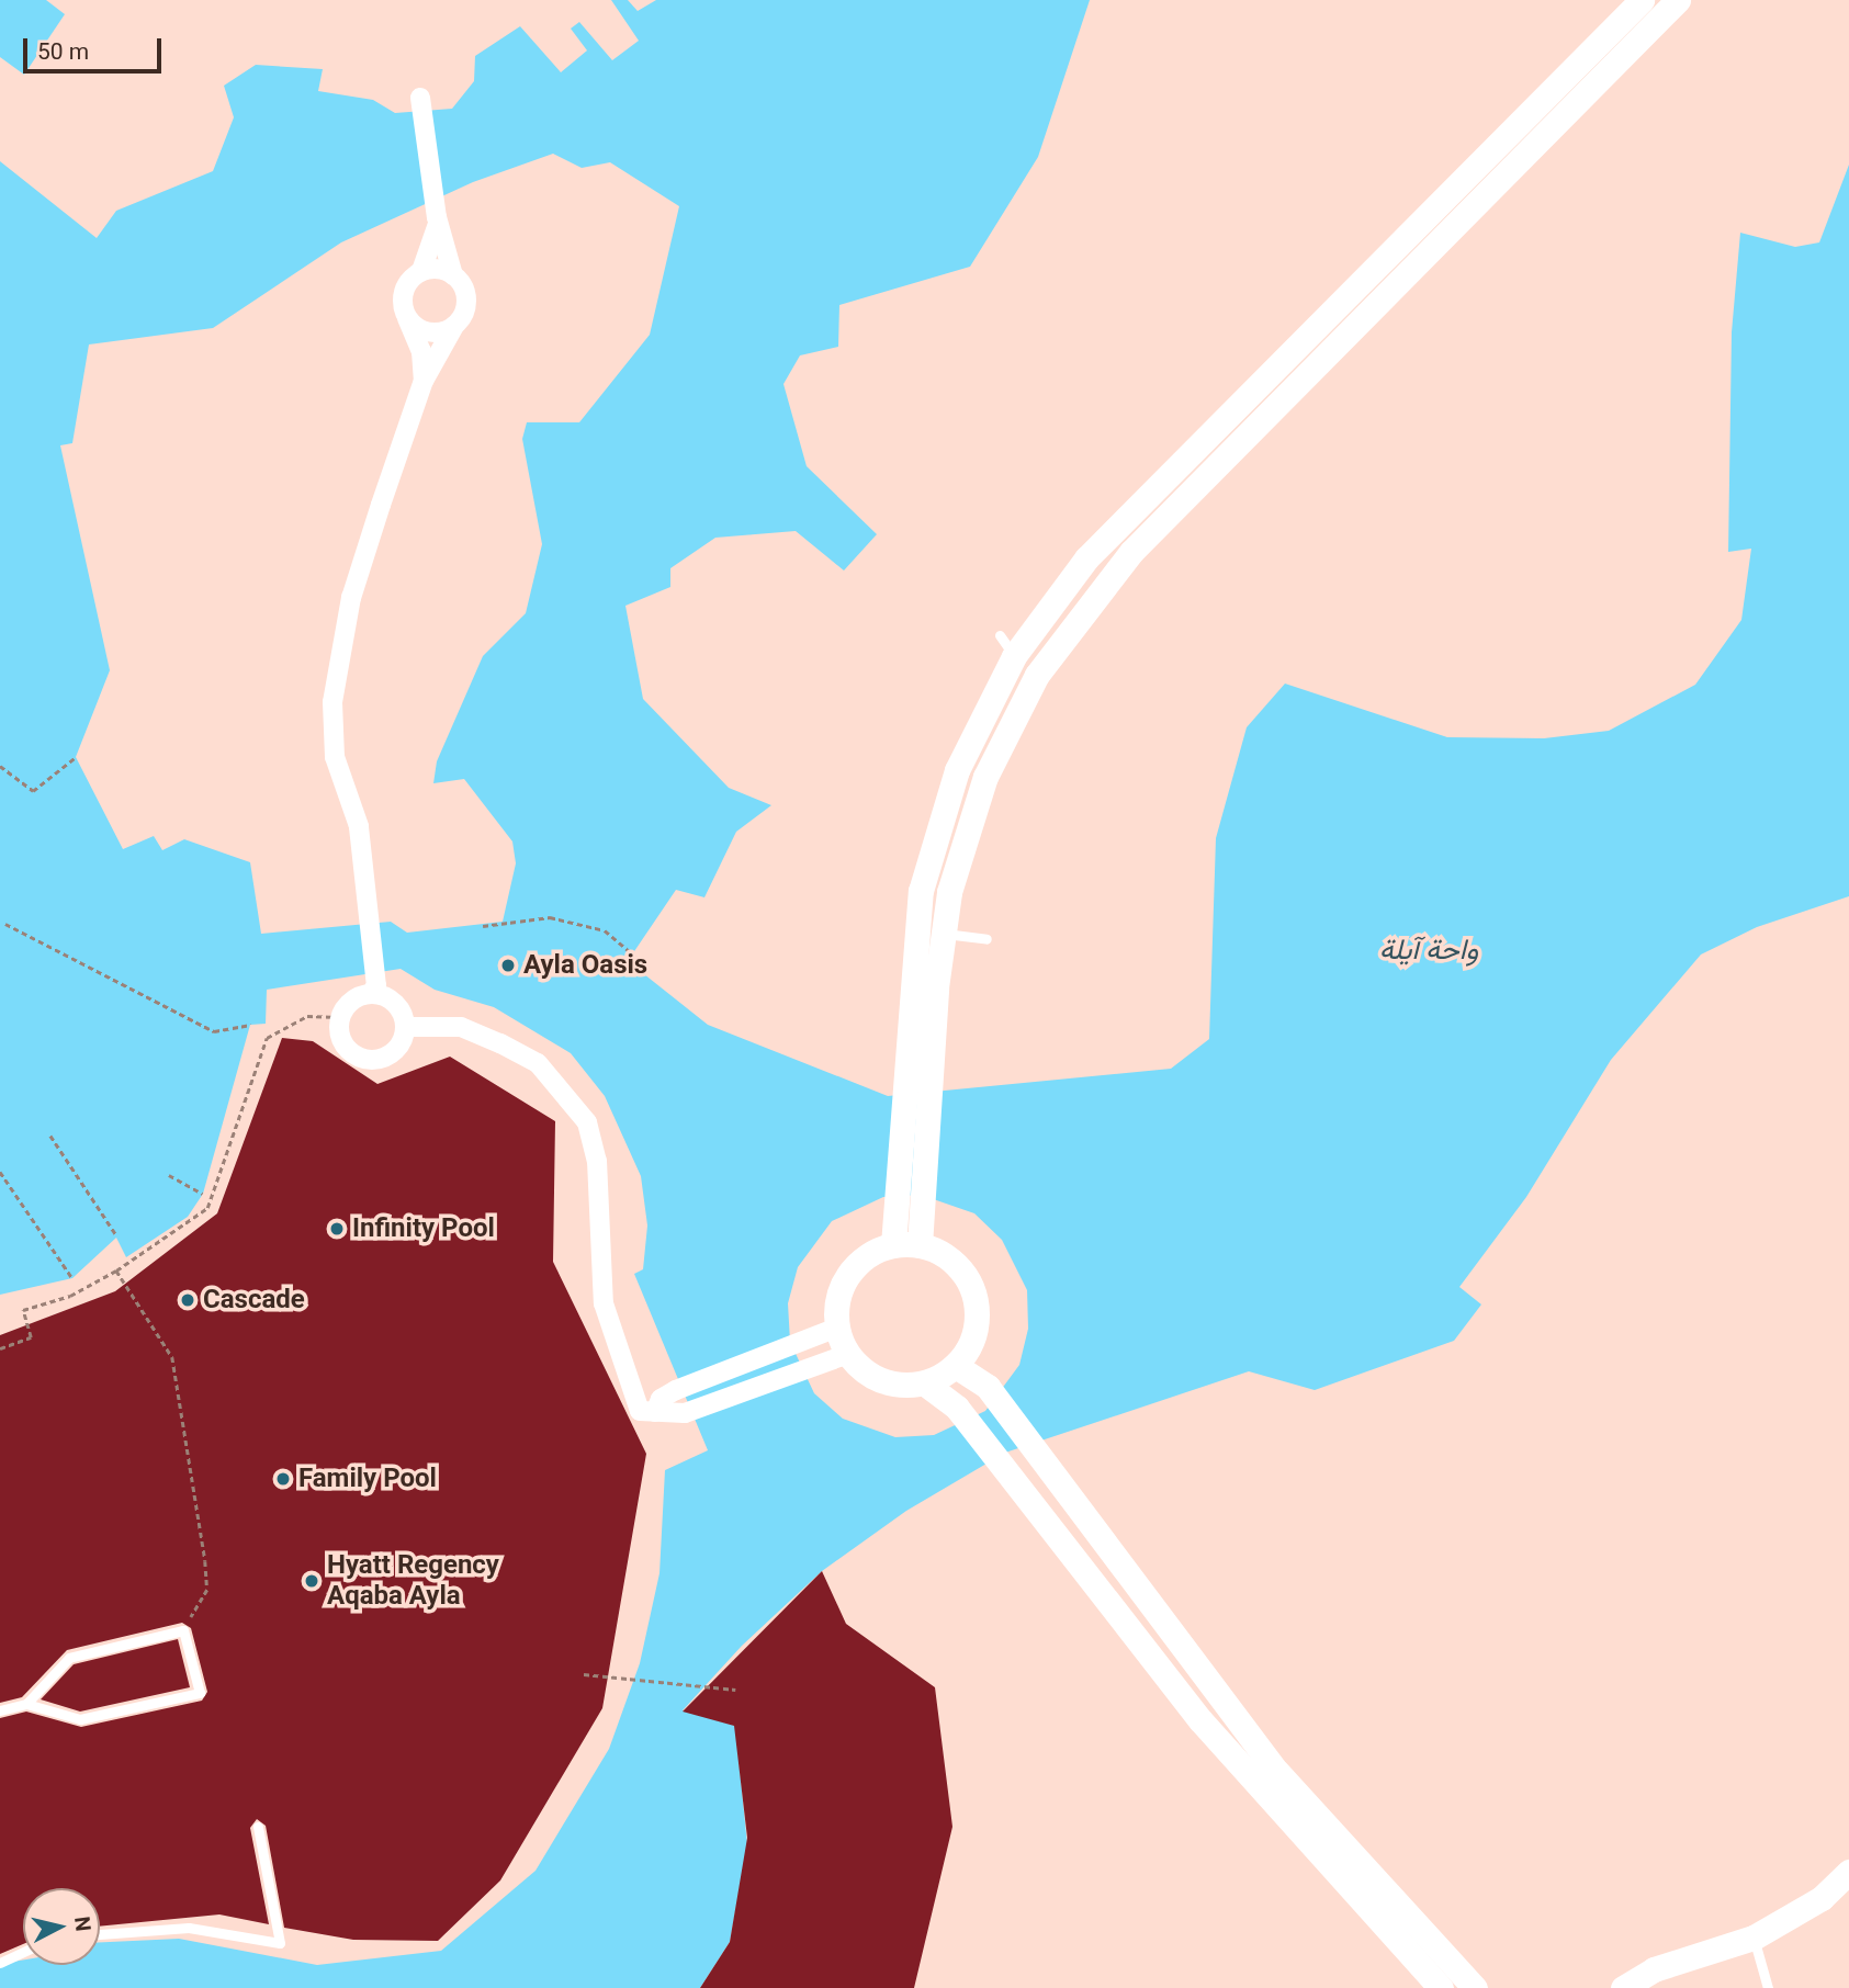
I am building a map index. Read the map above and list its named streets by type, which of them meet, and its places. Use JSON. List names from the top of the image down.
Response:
{
  "water": ["واحة آيلة"],
  "places": [
    "Ayla Oasis",
    "Infinity Pool",
    "Cascade",
    "Family Pool",
    "Hyatt Regency Aqaba Ayla"
  ],
  "scale_bar": "50 m",
  "north": "right"
}
